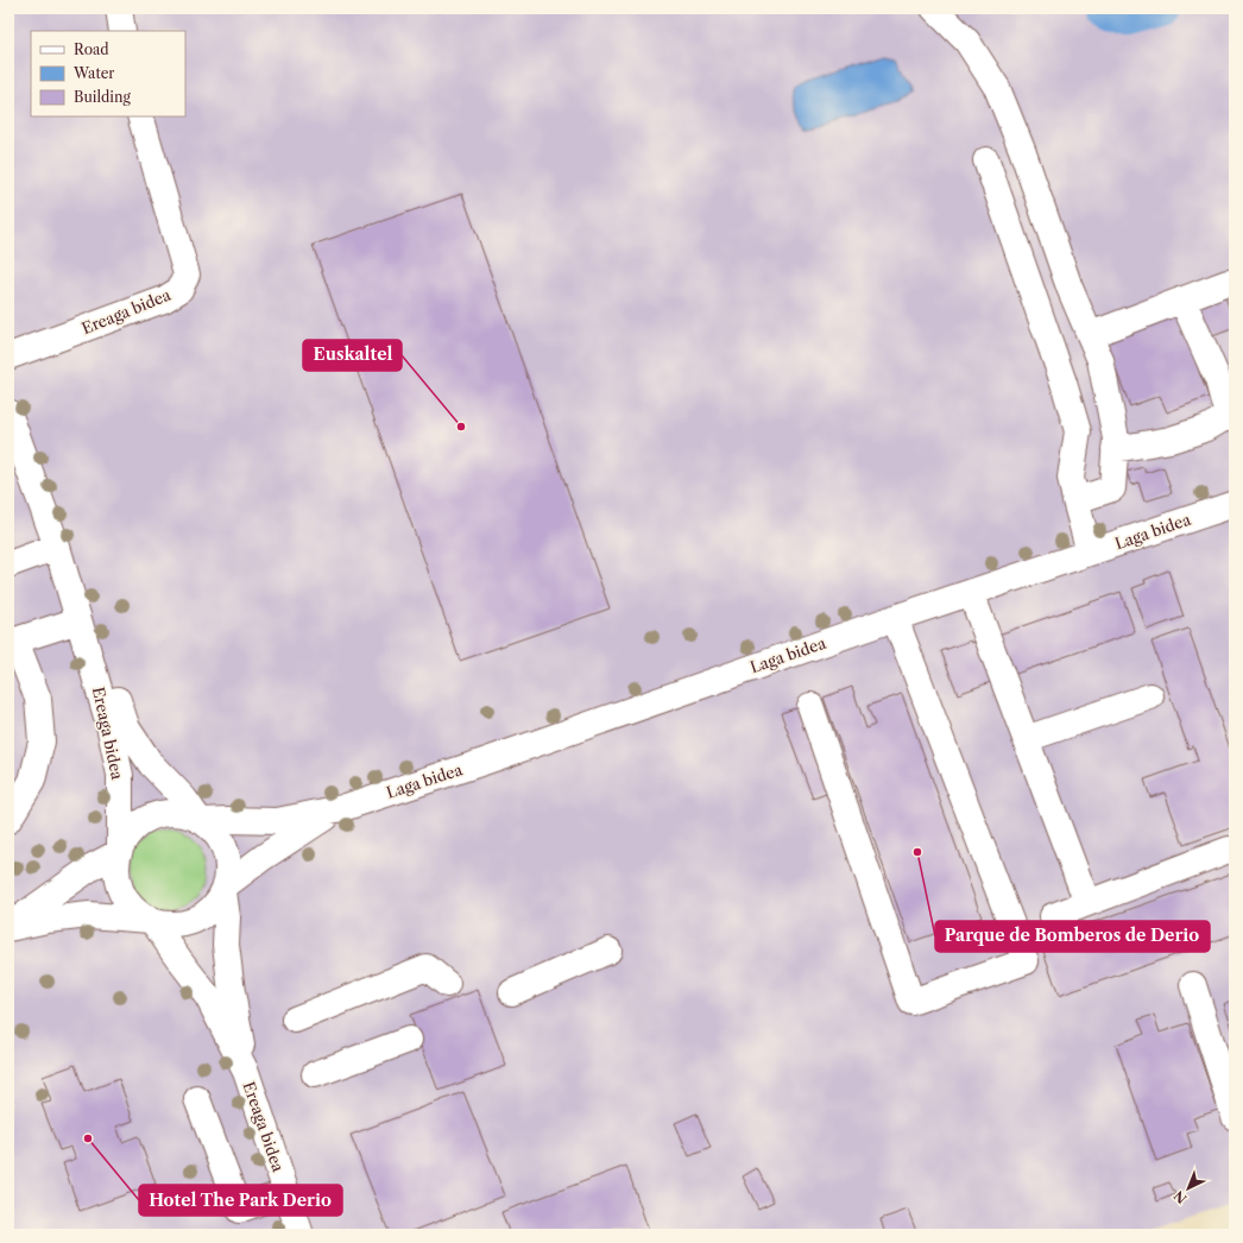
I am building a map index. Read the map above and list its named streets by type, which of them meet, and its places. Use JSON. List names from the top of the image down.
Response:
{
  "streets": {
    "street": ["Ereaga bidea", "Laga bidea"]
  },
  "crossings": [
    ["Ereaga bidea", "Laga bidea"]
  ],
  "places": ["Euskaltel", "Parque de Bomberos de Derio", "Hotel The Park Derio"],
  "legend": ["Road", "Water", "Building"],
  "north": "bottom left"
}
